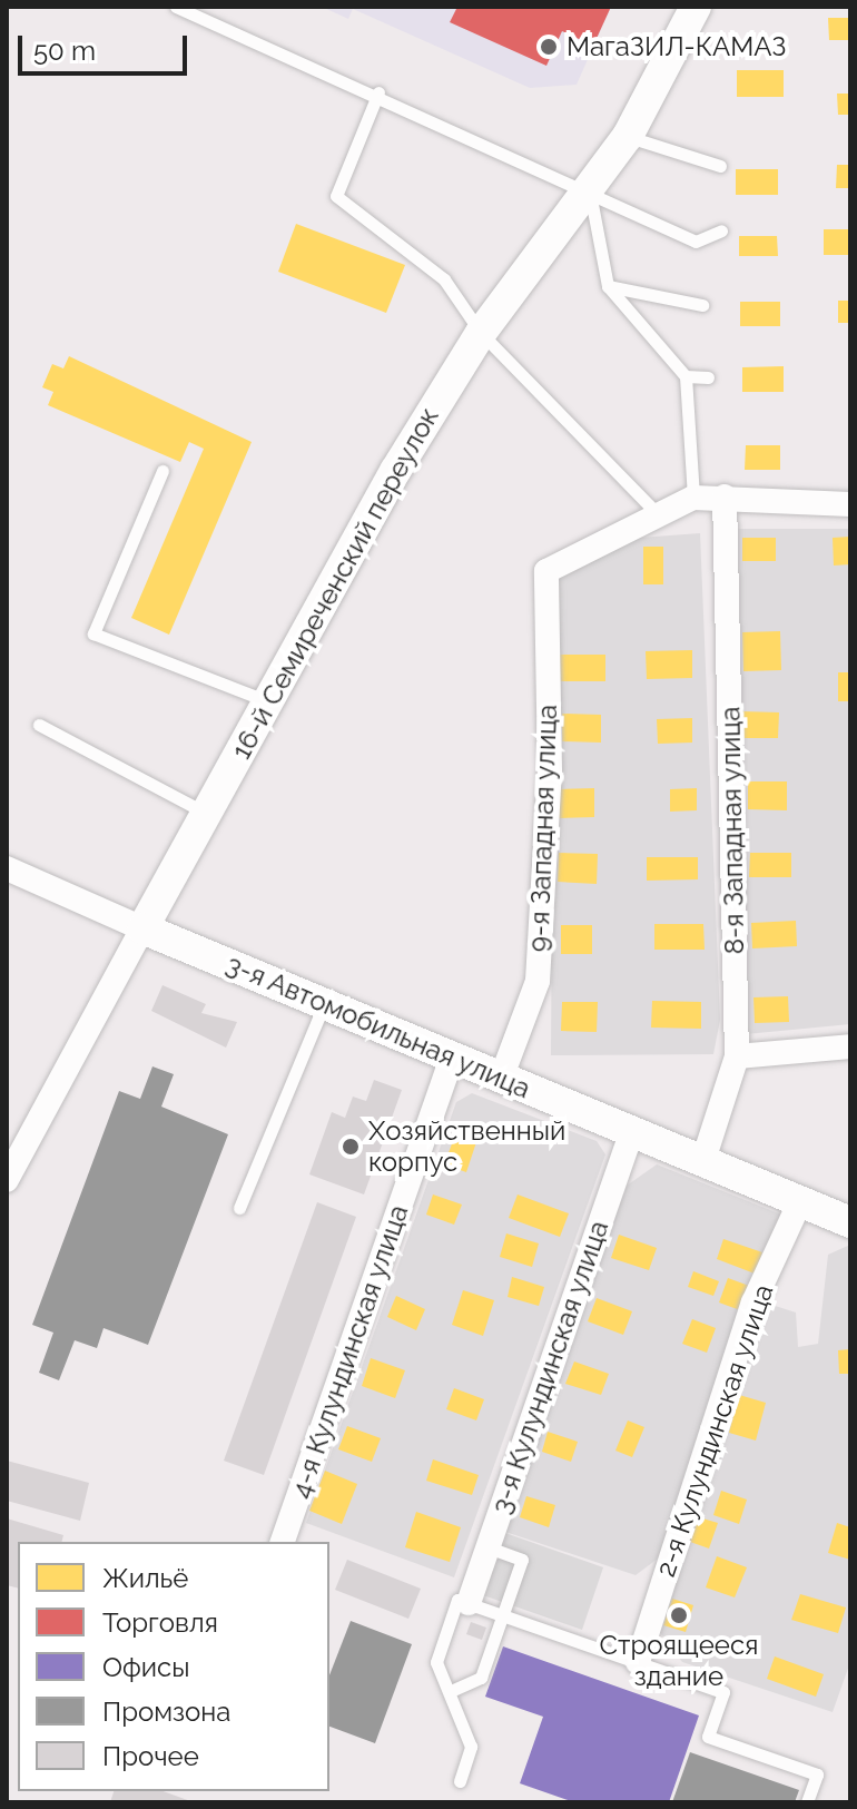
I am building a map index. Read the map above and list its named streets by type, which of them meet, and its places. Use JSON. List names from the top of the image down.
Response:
{
  "streets": {
    "street": [
      "16-й Семиреченский переулок",
      "9-я Западная улица",
      "8-я Западная улица",
      "3-я Автомобильная улица",
      "4-я Кулундинская улица",
      "3-я Кулундинская улица",
      "2-я Кулундинская улица"
    ]
  },
  "crossings": [
    ["16-й Семиреченский переулок", "3-я Автомобильная улица"],
    ["9-я Западная улица", "3-я Автомобильная улица"],
    ["8-я Западная улица", "3-я Автомобильная улица"],
    ["3-я Автомобильная улица", "4-я Кулундинская улица"],
    ["3-я Автомобильная улица", "3-я Кулундинская улица"],
    ["3-я Автомобильная улица", "2-я Кулундинская улица"]
  ],
  "places": ["МагаЗИЛ-КАМАЗ", "Хозяйственный корпус", "Строящееся здание"],
  "legend": [
    "Жильё",
    "Торговля",
    "Офисы",
    "Промзона",
    "Прочее"
  ],
  "scale_bar": "50 m"
}
